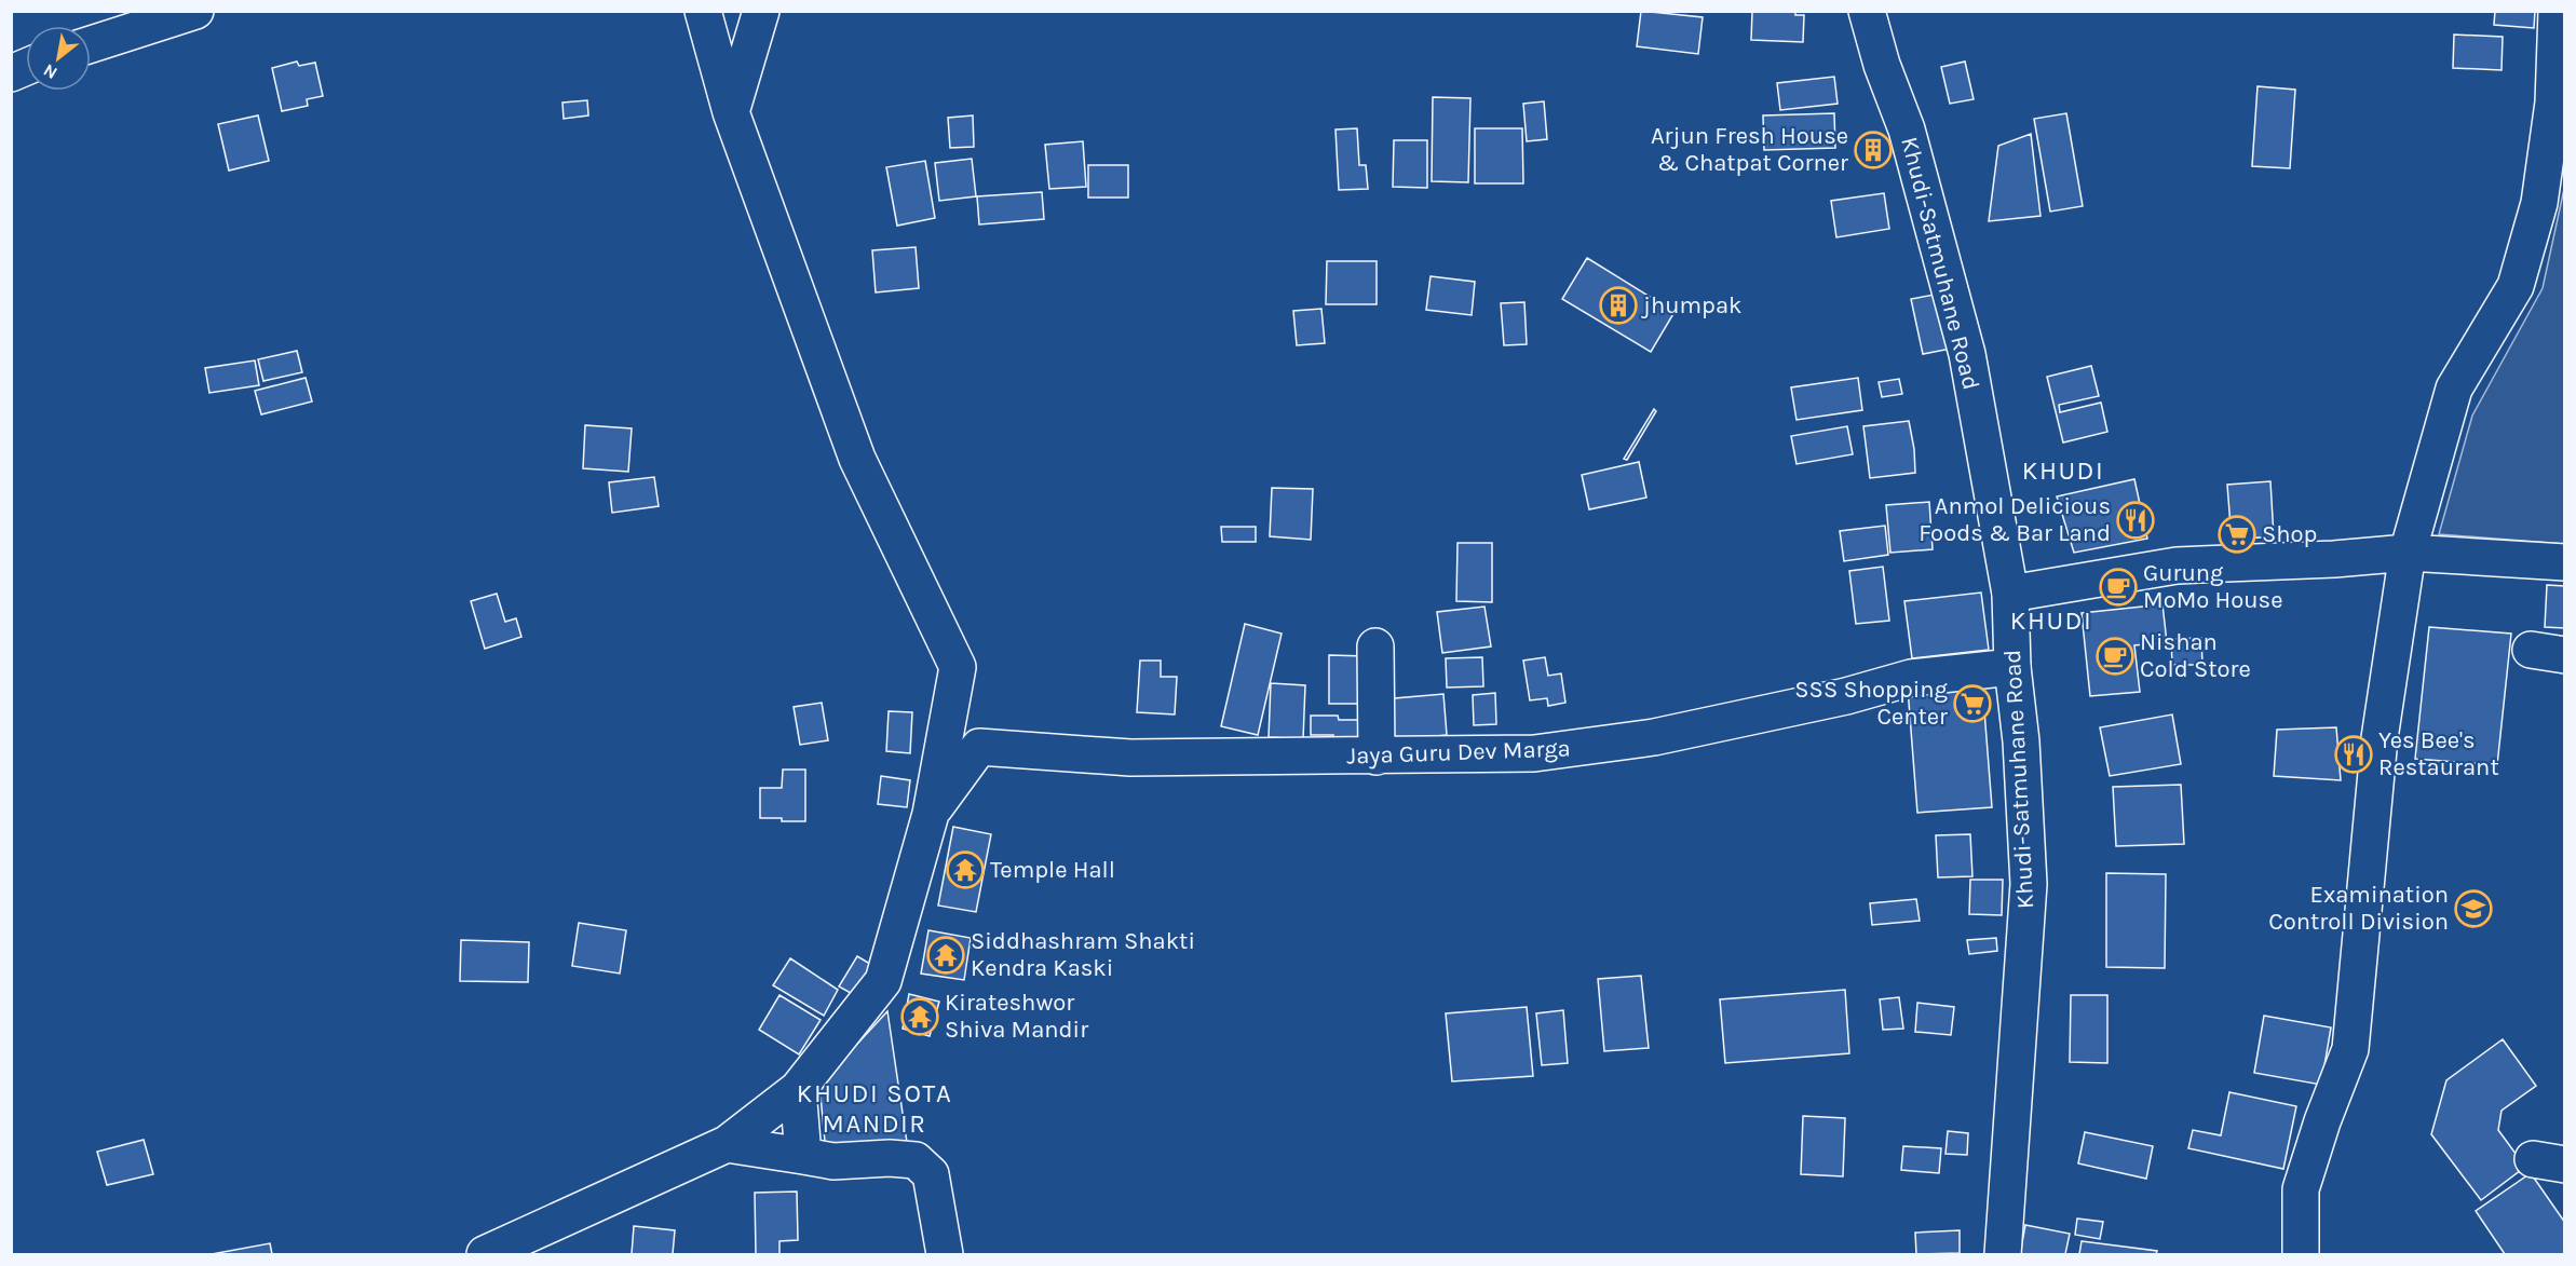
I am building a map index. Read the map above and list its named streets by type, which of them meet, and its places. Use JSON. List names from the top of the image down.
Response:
{
  "streets": {
    "street": ["Khudi-Satmuhane Road", "Jaya Guru Dev Marga"]
  },
  "crossings": [
    ["Khudi-Satmuhane Road", "Jaya Guru Dev Marga"]
  ],
  "districts": ["KHUDI", "KHUDI", "KHUDI SOTA MANDIR"],
  "places": {
    "building": ["Arjun Fresh House & Chatpat Corner", "jhumpak"],
    "restaurant": ["Anmol Delicious Foods & Bar Land", "Yes Bee's Restaurant"],
    "supermarket": ["Shop", "SSS Shopping Center"],
    "cafe": ["Gurung MoMo House", "Nishan Cold Store"],
    "temple": ["Temple Hall", "Siddhashram Shakti Kendra Kaski", "Kirateshwor Shiva Mandir"],
    "school or university": ["Examination Controll Division"]
  },
  "north": "bottom left"
}
